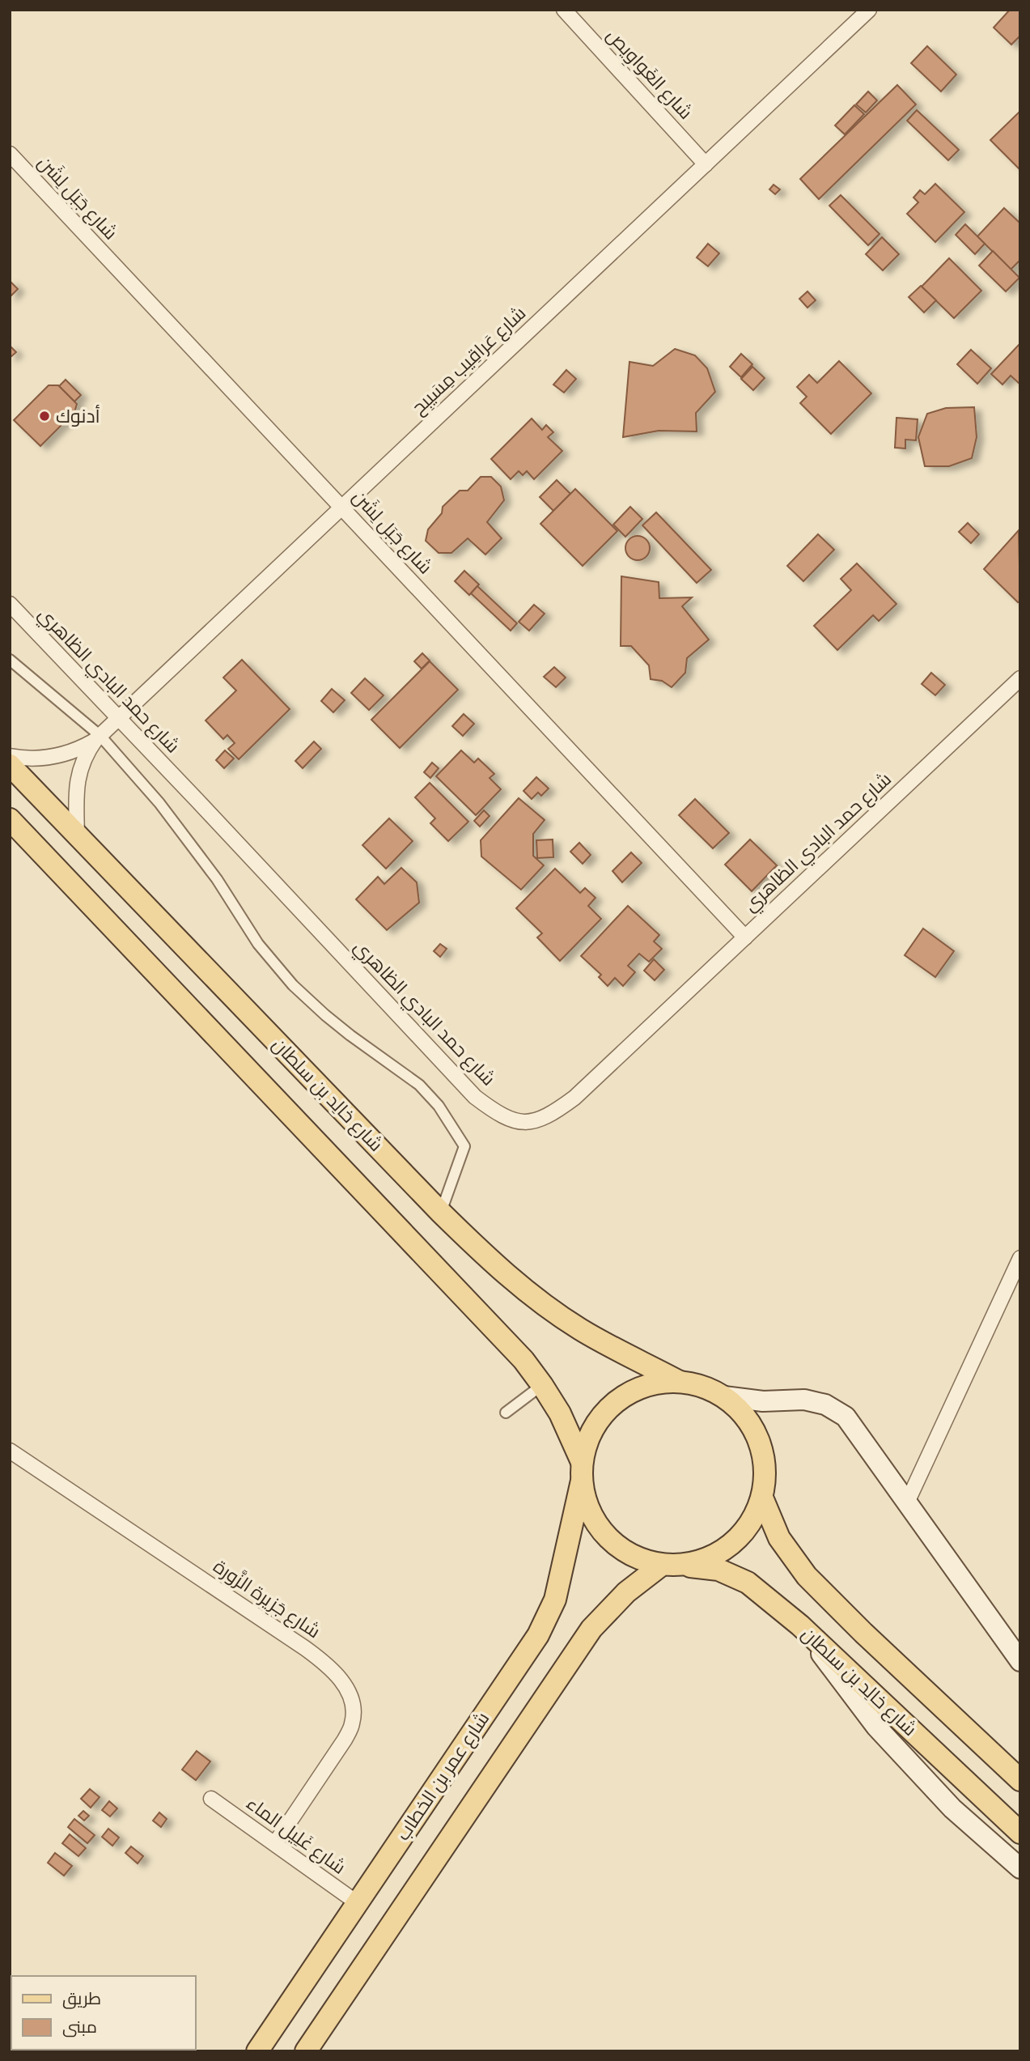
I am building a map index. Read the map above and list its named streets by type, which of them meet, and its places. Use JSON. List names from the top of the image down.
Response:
{
  "streets": {
    "main road": ["شارع خالِد بن سلطان", "شارع عمر بن الخطاب"],
    "street": [
      "شارع الغَواوِيص",
      "شارع جَبَل لِشَن",
      "شارع عَراقِيب مِسَيبِح",
      "شارع حمد البادي الظاهري",
      "شارع جَزِيرة الزَّورة",
      "شارع غَلِيل الماء"
    ]
  },
  "crossings": [
    ["شارع الغَواوِيص", "شارع عَراقِيب مِسَيبِح"],
    ["شارع جَبَل لِشَن", "شارع عَراقِيب مِسَيبِح"],
    ["شارع جَبَل لِشَن", "شارع حمد البادي الظاهري"],
    ["شارع عَراقِيب مِسَيبِح", "شارع حمد البادي الظاهري"],
    ["شارع عَراقِيب مِسَيبِح", "شارع خالِد بن سلطان"],
    ["شارع خالِد بن سلطان", "شارع عمر بن الخطاب"],
    ["شارع جَزِيرة الزَّورة", "شارع غَلِيل الماء"],
    ["شارع عمر بن الخطاب", "شارع غَلِيل الماء"]
  ],
  "places": ["أدنوك"],
  "legend": ["طريق", "مبنى"]
}
